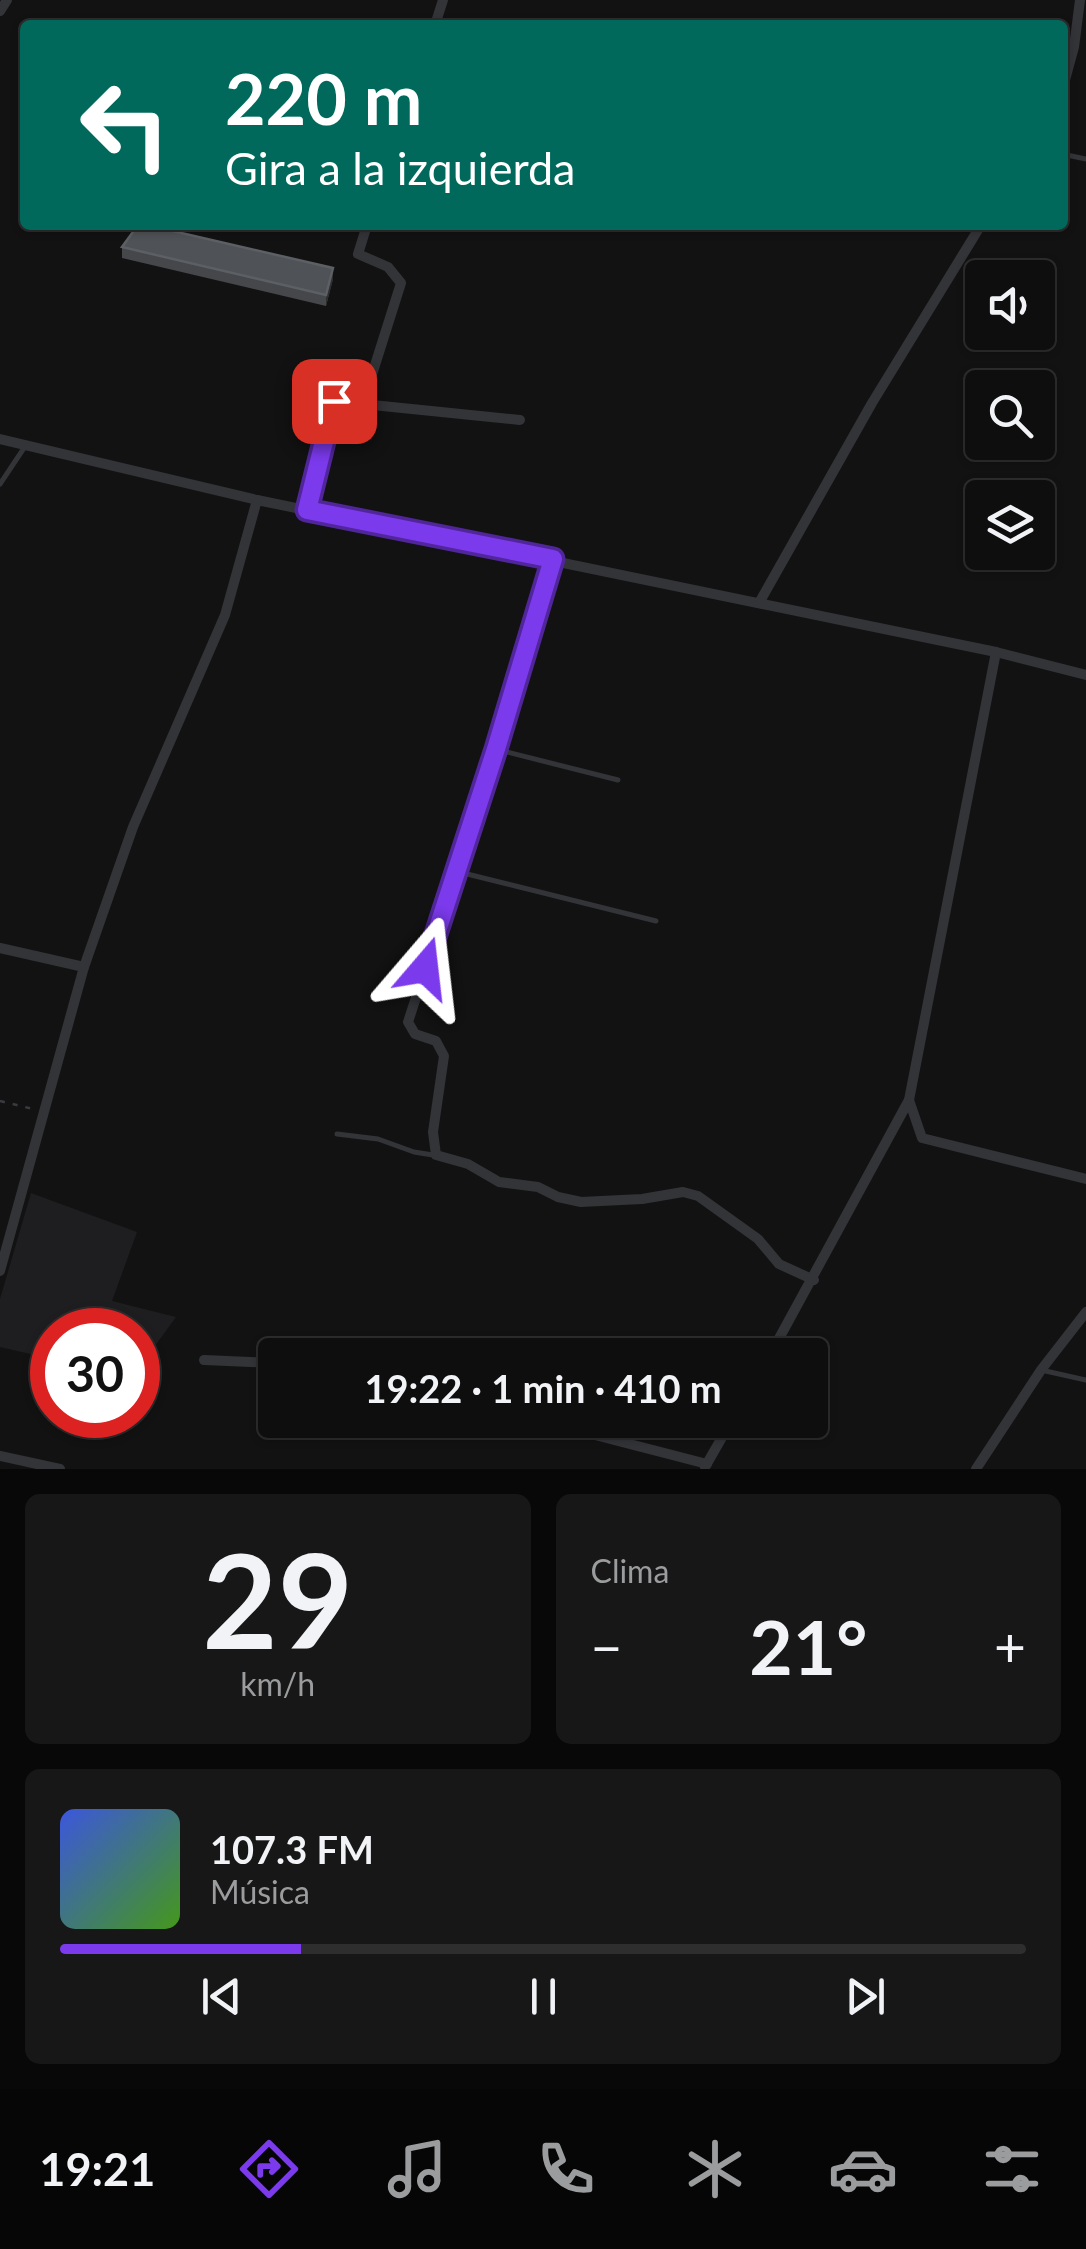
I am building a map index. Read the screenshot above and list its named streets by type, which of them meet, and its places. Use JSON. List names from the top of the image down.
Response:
{
  "page": {
    "turn": ["220 m", "Gira a la izquierda"],
    "limit": "30",
    "trip": "19:22 · 1 min · 410 m",
    "tile": [
      ["29", "km/h"],
      "Clima"
    ],
    "heat": ["−", "21°", "+"],
    "song": ["107.3 FM", "Música"],
    "tabs": "19:21"
  }
}
